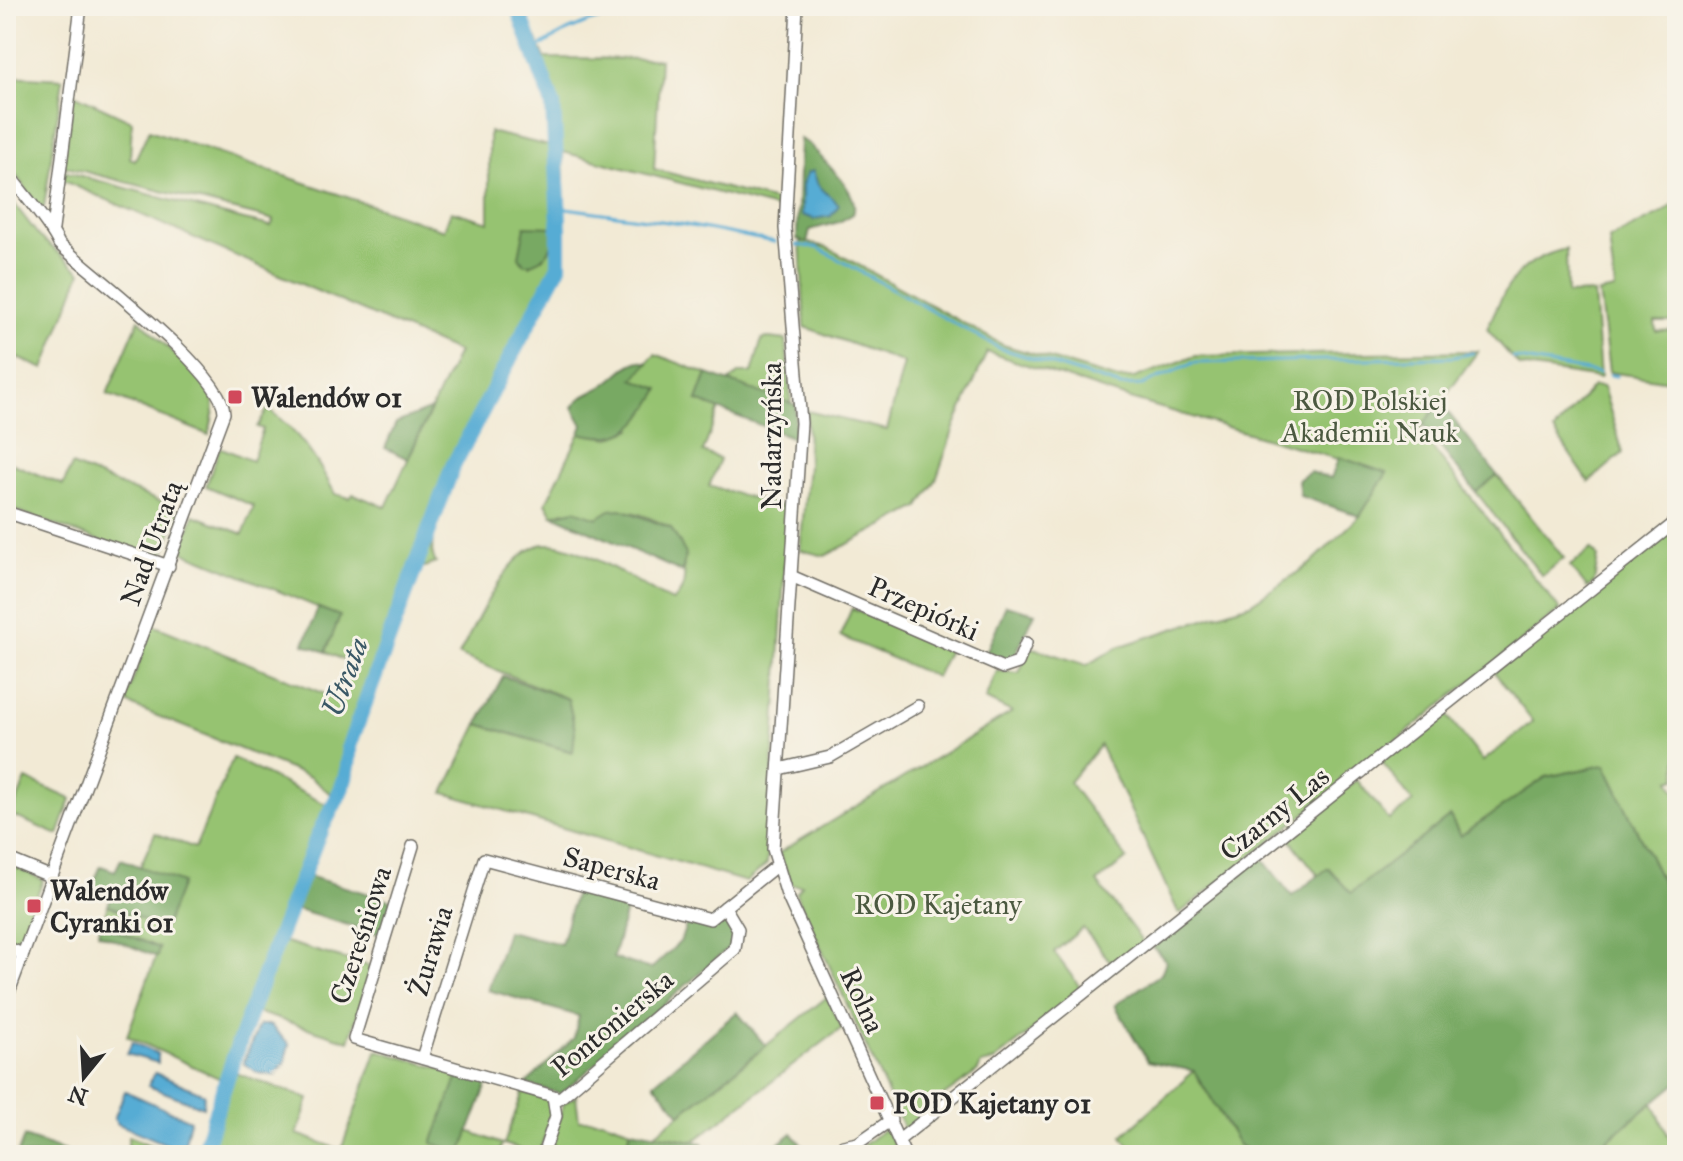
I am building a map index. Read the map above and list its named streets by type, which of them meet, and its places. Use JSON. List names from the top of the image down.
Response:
{
  "streets": {
    "street": [
      "Nadarzyńska",
      "Nad Utratą",
      "Przepiórki",
      "Czarny Las",
      "Saperska",
      "Czereśniowa",
      "Żurawia",
      "Rolna",
      "Pontonierska"
    ]
  },
  "crossings": [
    ["Nadarzyńska", "Przepiórki"],
    ["Nadarzyńska", "Rolna"],
    ["Czarny Las", "Rolna"],
    ["Saperska", "Żurawia"],
    ["Saperska", "Pontonierska"],
    ["Czereśniowa", "Pontonierska"],
    ["Żurawia", "Pontonierska"]
  ],
  "water": ["Utrata"],
  "parks": ["ROD Polskiej Akademii Nauk", "ROD Kajetany"],
  "places": {
    "transit": ["Walendów 01", "Walendów Cyranki 01", "POD Kajetany 01"]
  },
  "north": "bottom"
}
